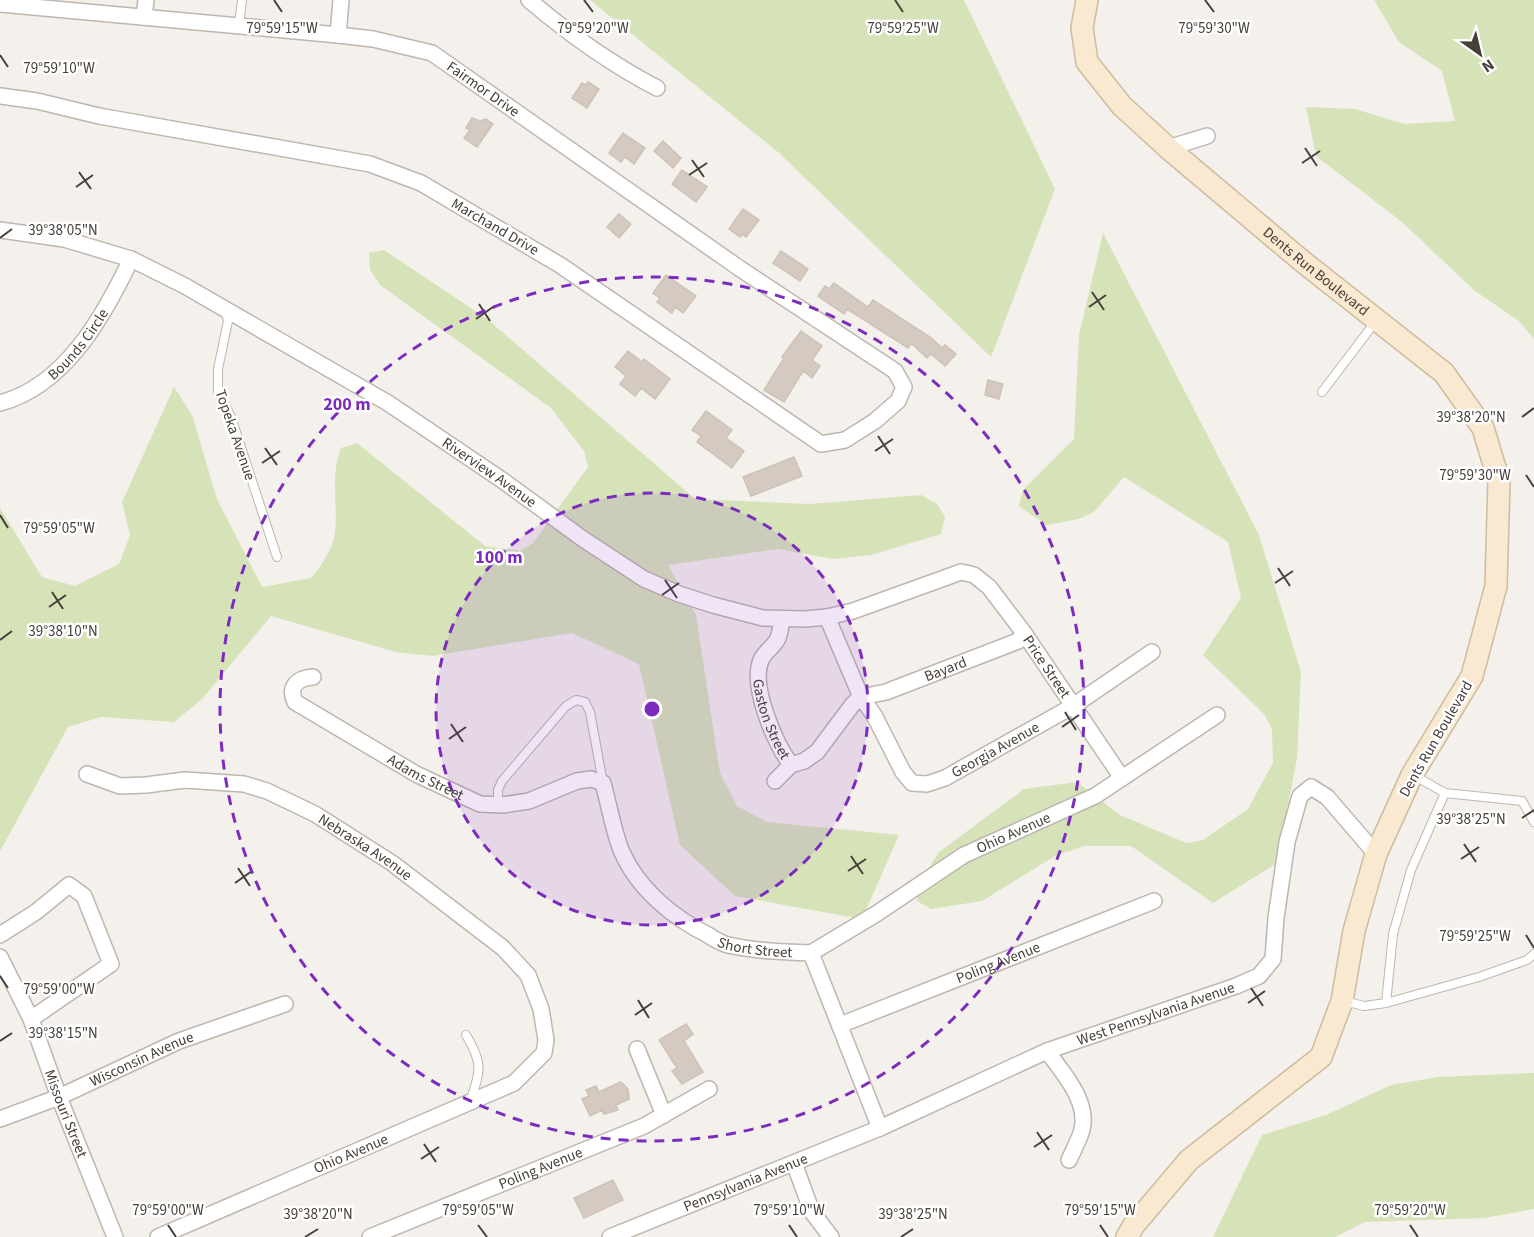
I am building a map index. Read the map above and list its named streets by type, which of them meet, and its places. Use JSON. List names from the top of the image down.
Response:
{
  "streets": {
    "street": [
      "Fairmor Drive",
      "Marchand Drive",
      "Dents Run Boulevard",
      "Bounds Circle",
      "Riverview Avenue",
      "Price Street",
      "Bayard",
      "Gaston Street",
      "Georgia Avenue",
      "Adams Street",
      "Ohio Avenue",
      "Nebraska Avenue",
      "Short Street",
      "Poling Avenue",
      "West Pennsylvania Avenue",
      "Wisconsin Avenue",
      "Missouri Street",
      "Pennsylvania Avenue"
    ],
    "lane": ["Topeka Avenue"]
  },
  "crossings": [
    ["Fairmor Drive", "Marchand Drive"],
    ["Dents Run Boulevard", "West Pennsylvania Avenue"],
    ["Bounds Circle", "Riverview Avenue"],
    ["Topeka Avenue", "Riverview Avenue"],
    ["Riverview Avenue", "Price Street"],
    ["Riverview Avenue", "Gaston Street"],
    ["Price Street", "Bayard"],
    ["Price Street", "Georgia Avenue"],
    ["Price Street", "Ohio Avenue"],
    ["Bayard", "Georgia Avenue"],
    ["Adams Street", "Short Street"],
    ["Ohio Avenue", "Nebraska Avenue"],
    ["Ohio Avenue", "Short Street"],
    ["Short Street", "Poling Avenue"],
    ["Short Street", "West Pennsylvania Avenue"],
    ["Short Street", "Pennsylvania Avenue"],
    ["West Pennsylvania Avenue", "Pennsylvania Avenue"],
    ["Wisconsin Avenue", "Missouri Street"]
  ],
  "north": "bottom right",
  "coordinates": [
    "79°59'15\"W",
    "79°59'20\"W",
    "79°59'30\"W",
    "79°59'25\"W",
    "79°59'10\"W",
    "39°38'05\"N",
    "39°38'20\"N",
    "79°59'05\"W",
    "39°38'10\"N",
    "39°38'25\"N",
    "79°59'00\"W",
    "39°38'15\"N"
  ],
  "rings": ["200 m", "100 m"]
}
